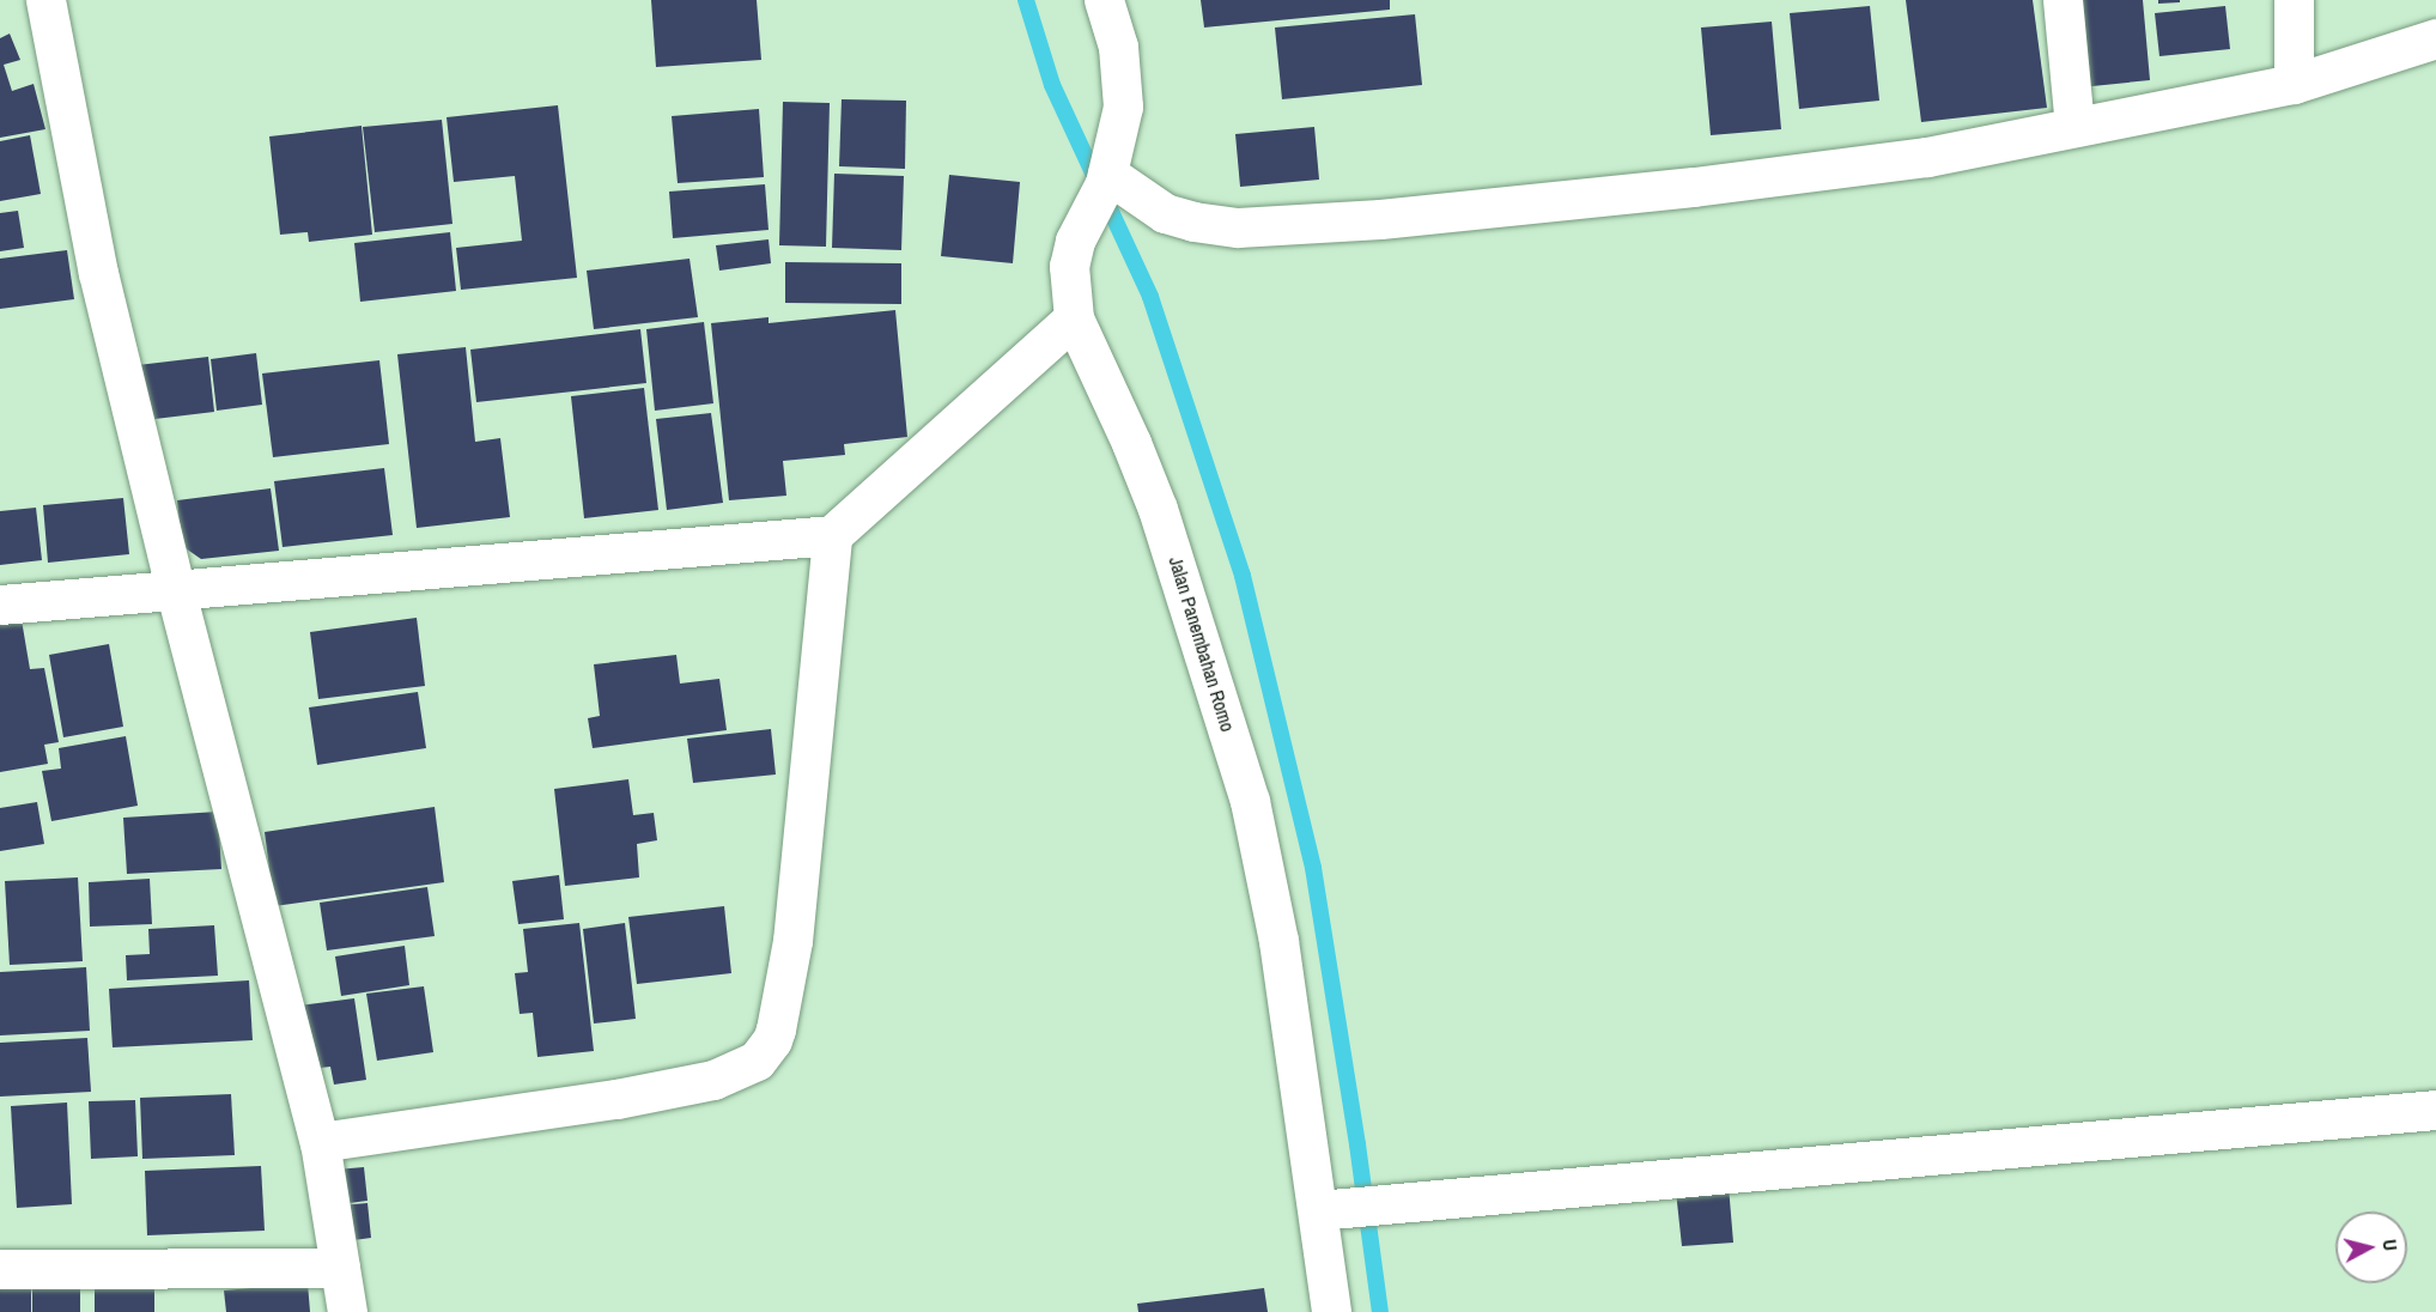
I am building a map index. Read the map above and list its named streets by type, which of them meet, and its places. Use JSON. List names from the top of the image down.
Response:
{
  "streets": {
    "street": ["Jalan Panembahan Romo"]
  },
  "north": "right"
}
